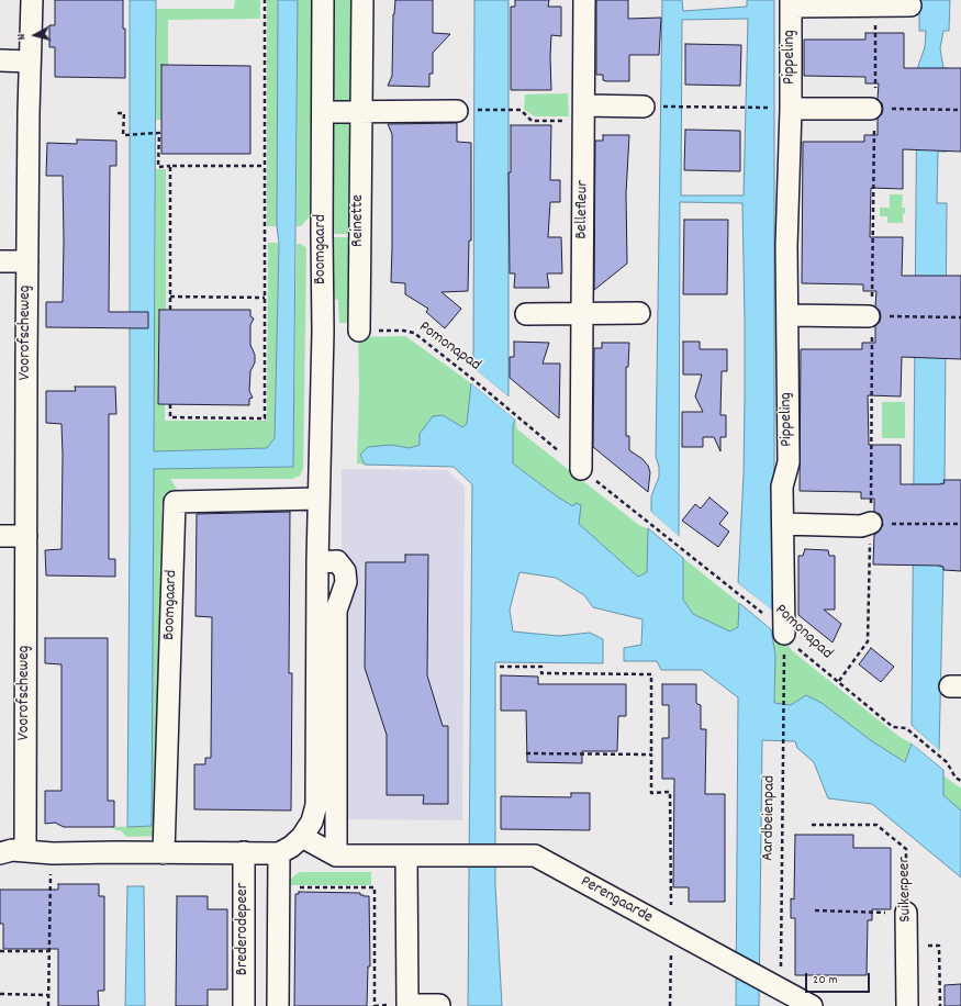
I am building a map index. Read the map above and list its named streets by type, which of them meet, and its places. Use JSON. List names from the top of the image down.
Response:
{
  "streets": {
    "street": [
      "Pippeling",
      "Bellefleur",
      "Reinette",
      "Boomgaard",
      "Voorofscheweg",
      "Suikerpeer",
      "Perengaarde",
      "Brederodepeer"
    ],
    "path": ["Pomonapad", "Aardbeienpad"]
  },
  "crossings": [
    ["Pippeling", "Pomonapad"],
    ["Pippeling", "Aardbeienpad"],
    ["Reinette", "Pomonapad"],
    ["Boomgaard", "Perengaarde"],
    ["Boomgaard", "Brederodepeer"],
    ["Pomonapad", "Aardbeienpad"],
    ["Aardbeienpad", "Perengaarde"]
  ],
  "scale_bar": "20 m",
  "north": "left"
}
